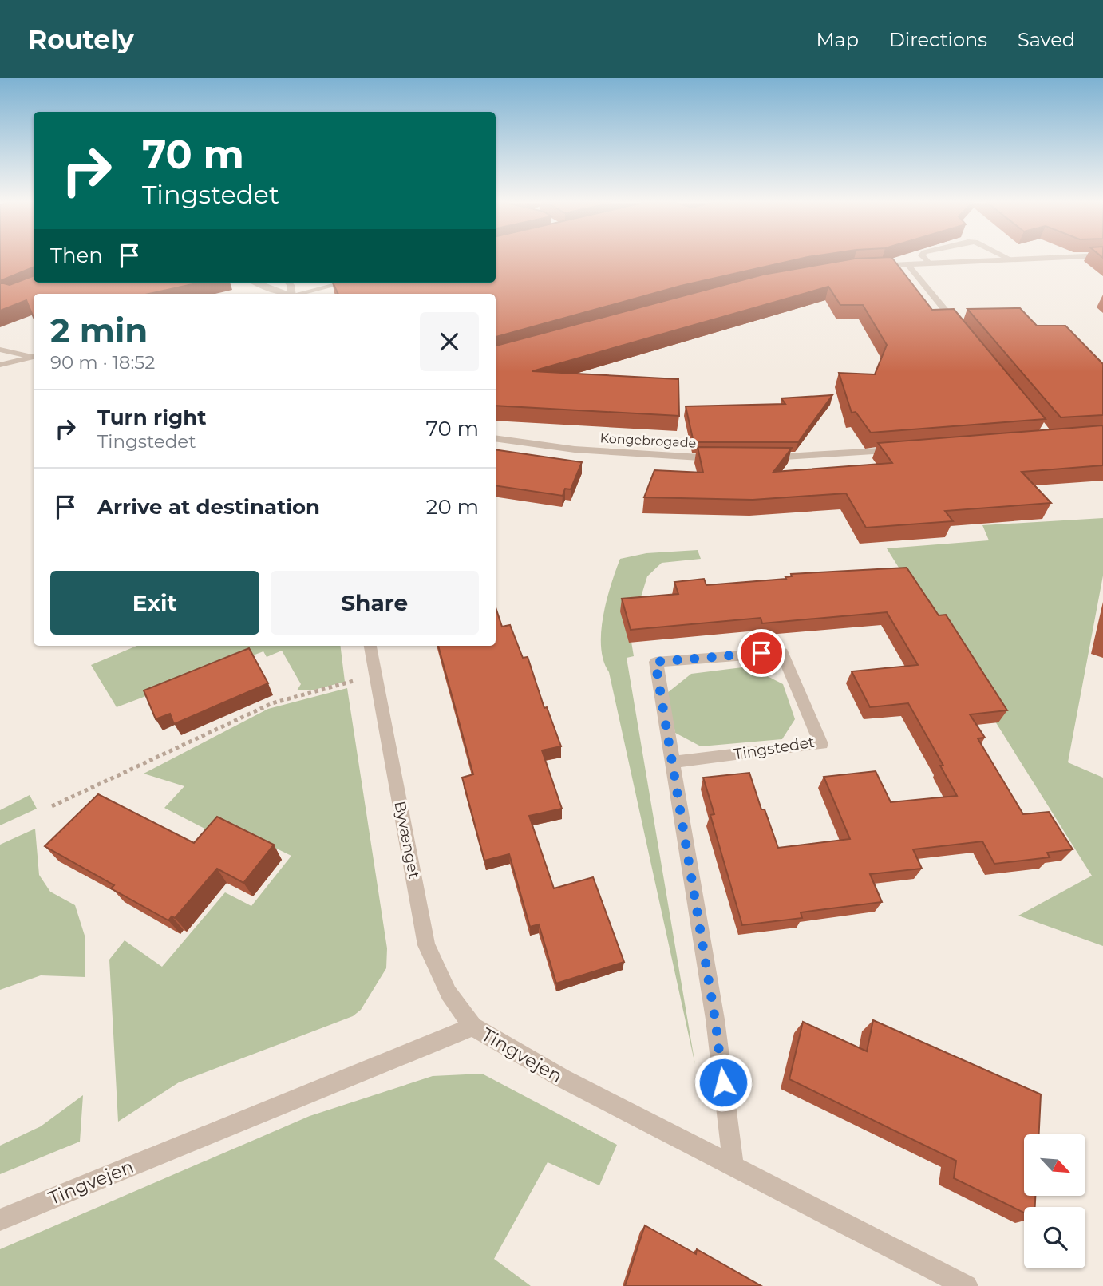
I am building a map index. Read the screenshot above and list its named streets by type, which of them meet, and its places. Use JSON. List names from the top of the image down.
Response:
{
  "streets": {
    "street": [
      "Kongebrogade",
      "Tingstedet",
      "Byvænget",
      "Tingvejen"
    ]
  },
  "crossings": [
    ["Tingstedet", "Tingvejen"],
    ["Byvænget", "Tingvejen"]
  ],
  "north": "bottom right",
  "page": {
    "header": "Routely",
    "nav": ["Map", "Directions", "Saved"],
    "turn": ["70 m", "Tingstedet"],
    "then": "Then",
    "heading": ["2 min", "90 m · 18:52"],
    "list": [
      {
        "name": "Turn right",
        "note": "Tingstedet",
        "value": "70 m"
      },
      {
        "name": "Arrive at destination",
        "value": "20 m"
      }
    ],
    "buttons": ["Exit", "Share"]
  }
}
